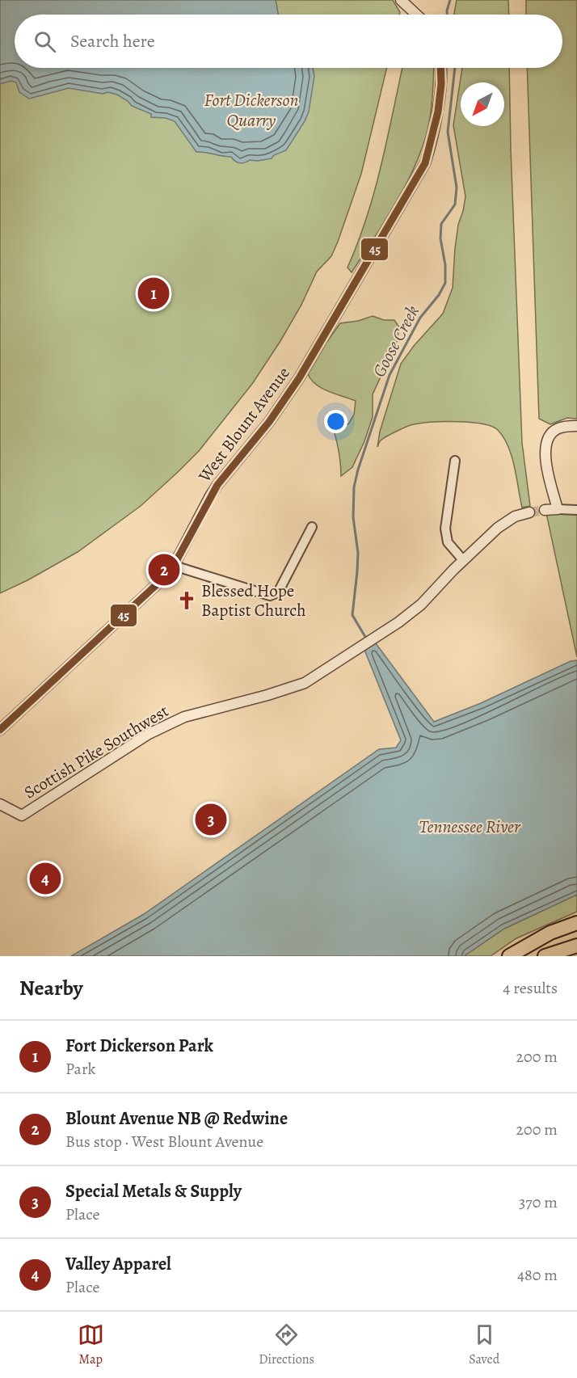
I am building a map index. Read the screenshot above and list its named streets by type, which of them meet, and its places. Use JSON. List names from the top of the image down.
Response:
{
  "streets": {
    "street": ["West Blount Avenue", "Scottish Pike Southwest"]
  },
  "water": ["Fort Dickerson Quarry", "Goose Creek", "Tennessee River"],
  "places": {
    "church": ["Blessed Hope Baptist Church"]
  },
  "lines": ["transit line 45"],
  "north": "bottom left",
  "page": {
    "search": "Search here",
    "pins": [
      "1",
      "2",
      "3",
      "4"
    ],
    "heading": ["Nearby", "4 results"],
    "list": [
      {
        "mark": "1",
        "name": "Fort Dickerson Park",
        "note": "Park",
        "value": "200 m"
      },
      {
        "mark": "2",
        "name": "Blount Avenue NB @ Redwine",
        "note": "Bus stop · West Blount Avenue",
        "value": "200 m"
      },
      {
        "mark": "3",
        "name": "Special Metals & Supply",
        "note": "Place",
        "value": "370 m"
      },
      {
        "mark": "4",
        "name": "Valley Apparel",
        "note": "Place",
        "value": "480 m"
      }
    ],
    "nav": ["Map", "Directions", "Saved"]
  }
}
